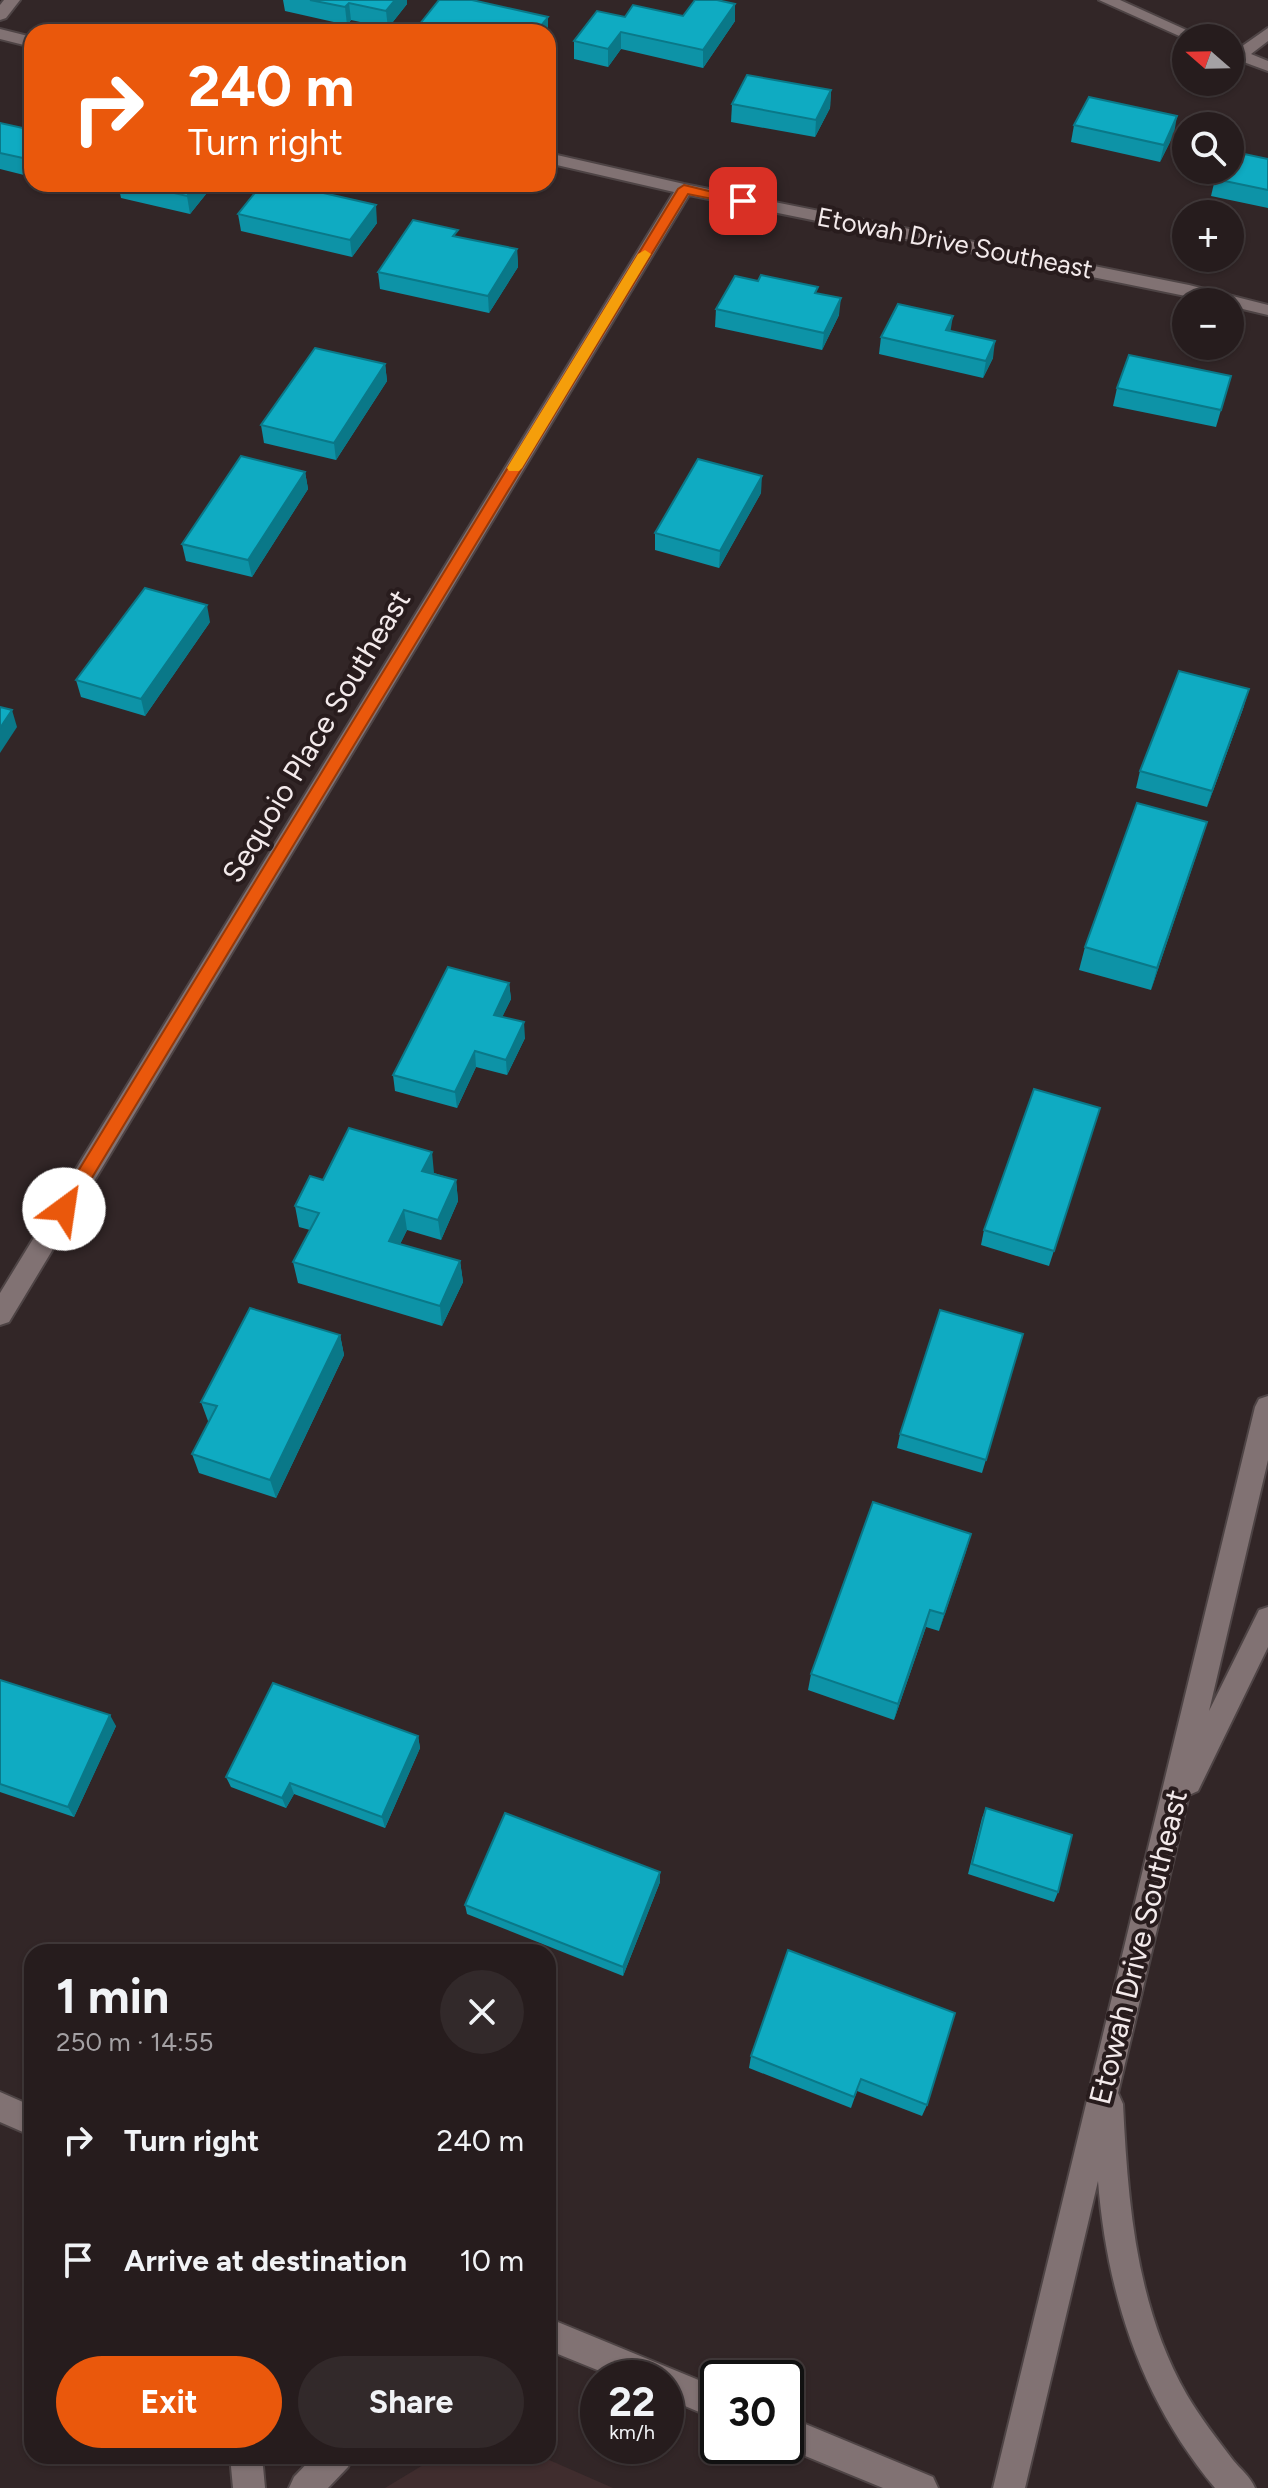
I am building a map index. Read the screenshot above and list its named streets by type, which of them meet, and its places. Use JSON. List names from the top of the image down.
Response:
{
  "streets": {
    "street": ["Etowah Drive Southeast", "Sequoio Place Southeast"]
  },
  "crossings": [
    ["Etowah Drive Southeast", "Sequoio Place Southeast"]
  ],
  "north": "left",
  "page": {
    "map_buttons": ["+", "−"],
    "turn": ["240 m", "Turn right"],
    "heading": ["1 min", "250 m · 14:55"],
    "list": [
      {
        "name": "Turn right",
        "value": "240 m"
      },
      {
        "name": "Arrive at destination",
        "value": "10 m"
      }
    ],
    "buttons": ["Exit", "Share"],
    "speed": "22 km/h",
    "limit": "30"
  }
}
